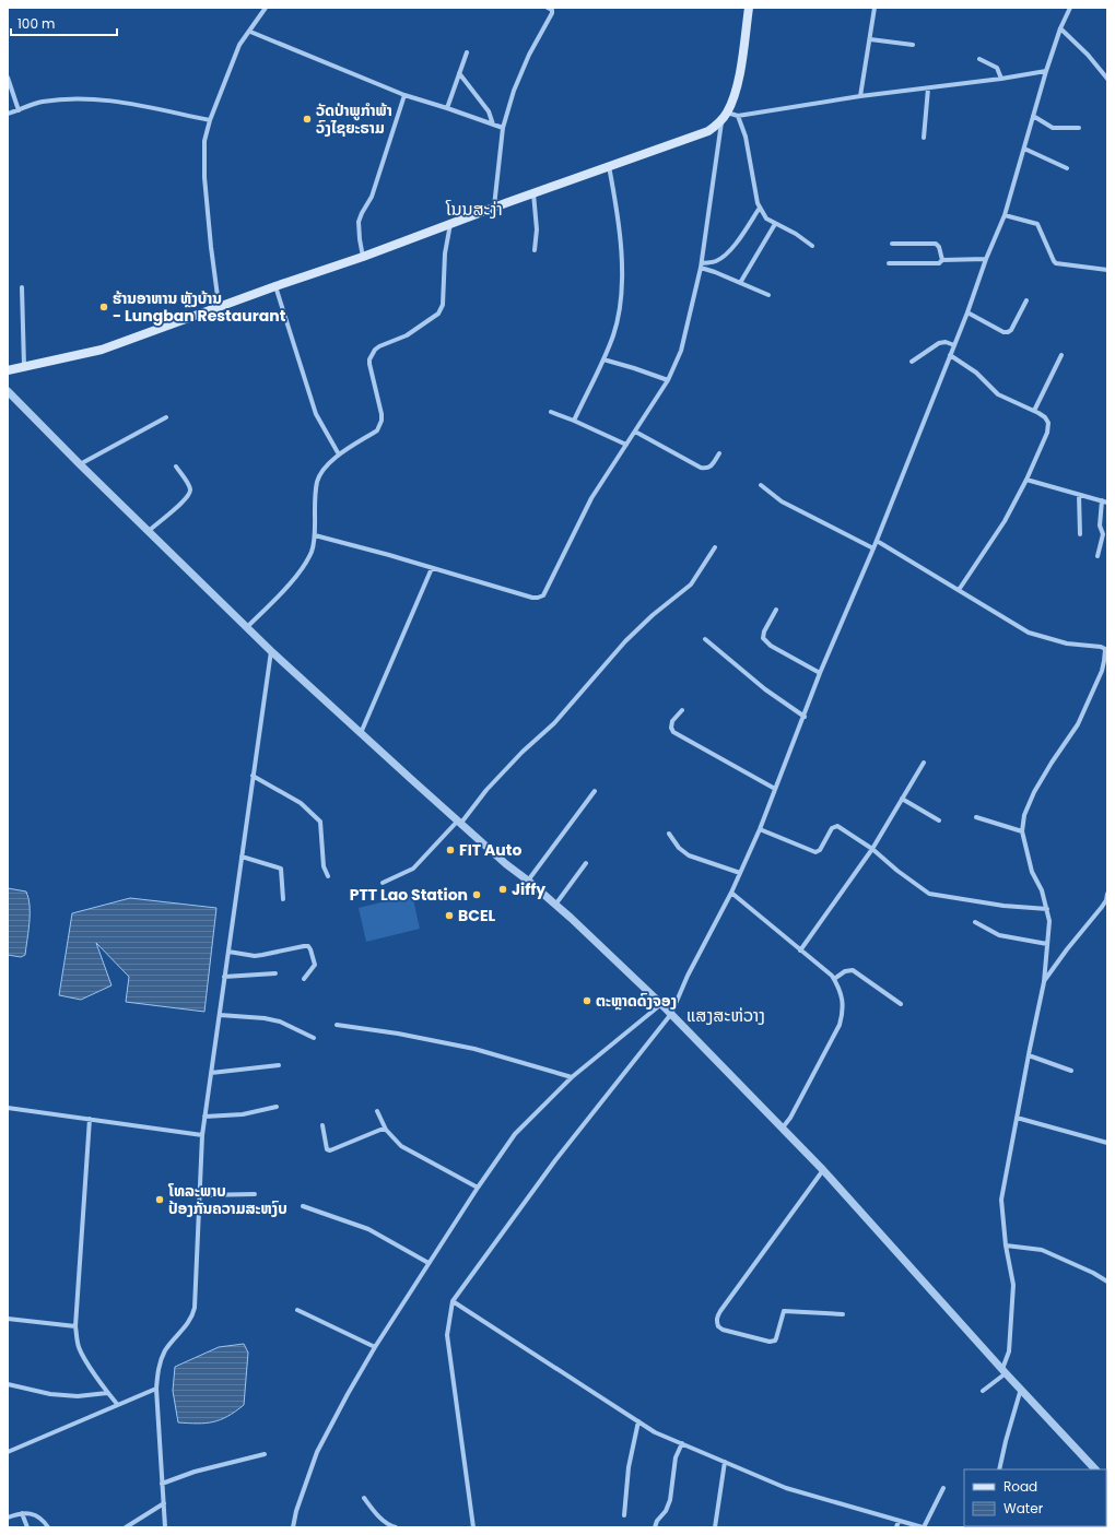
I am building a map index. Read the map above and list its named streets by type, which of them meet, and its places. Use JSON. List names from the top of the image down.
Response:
{
  "districts": ["ໂນນສະງ່າ", "ແສງສະຫ່ວາງ"],
  "places": [
    "ວັດປ່າພູກຳພ້າ ວົງໄຊຍະຣາມ",
    "ຮ້ານອາຫານ ຫຼັງບ້ານ - Lungban Restaurant",
    "FIT Auto",
    "Jiffy",
    "PTT Lao Station",
    "BCEL",
    "ຕະຫຼາດດົງຈອງ",
    "ໂທລະພາບ ປ້ອງກັນຄວາມສະຫງົບ"
  ],
  "legend": ["Road", "Water"],
  "scale_bar": "100 m"
}
